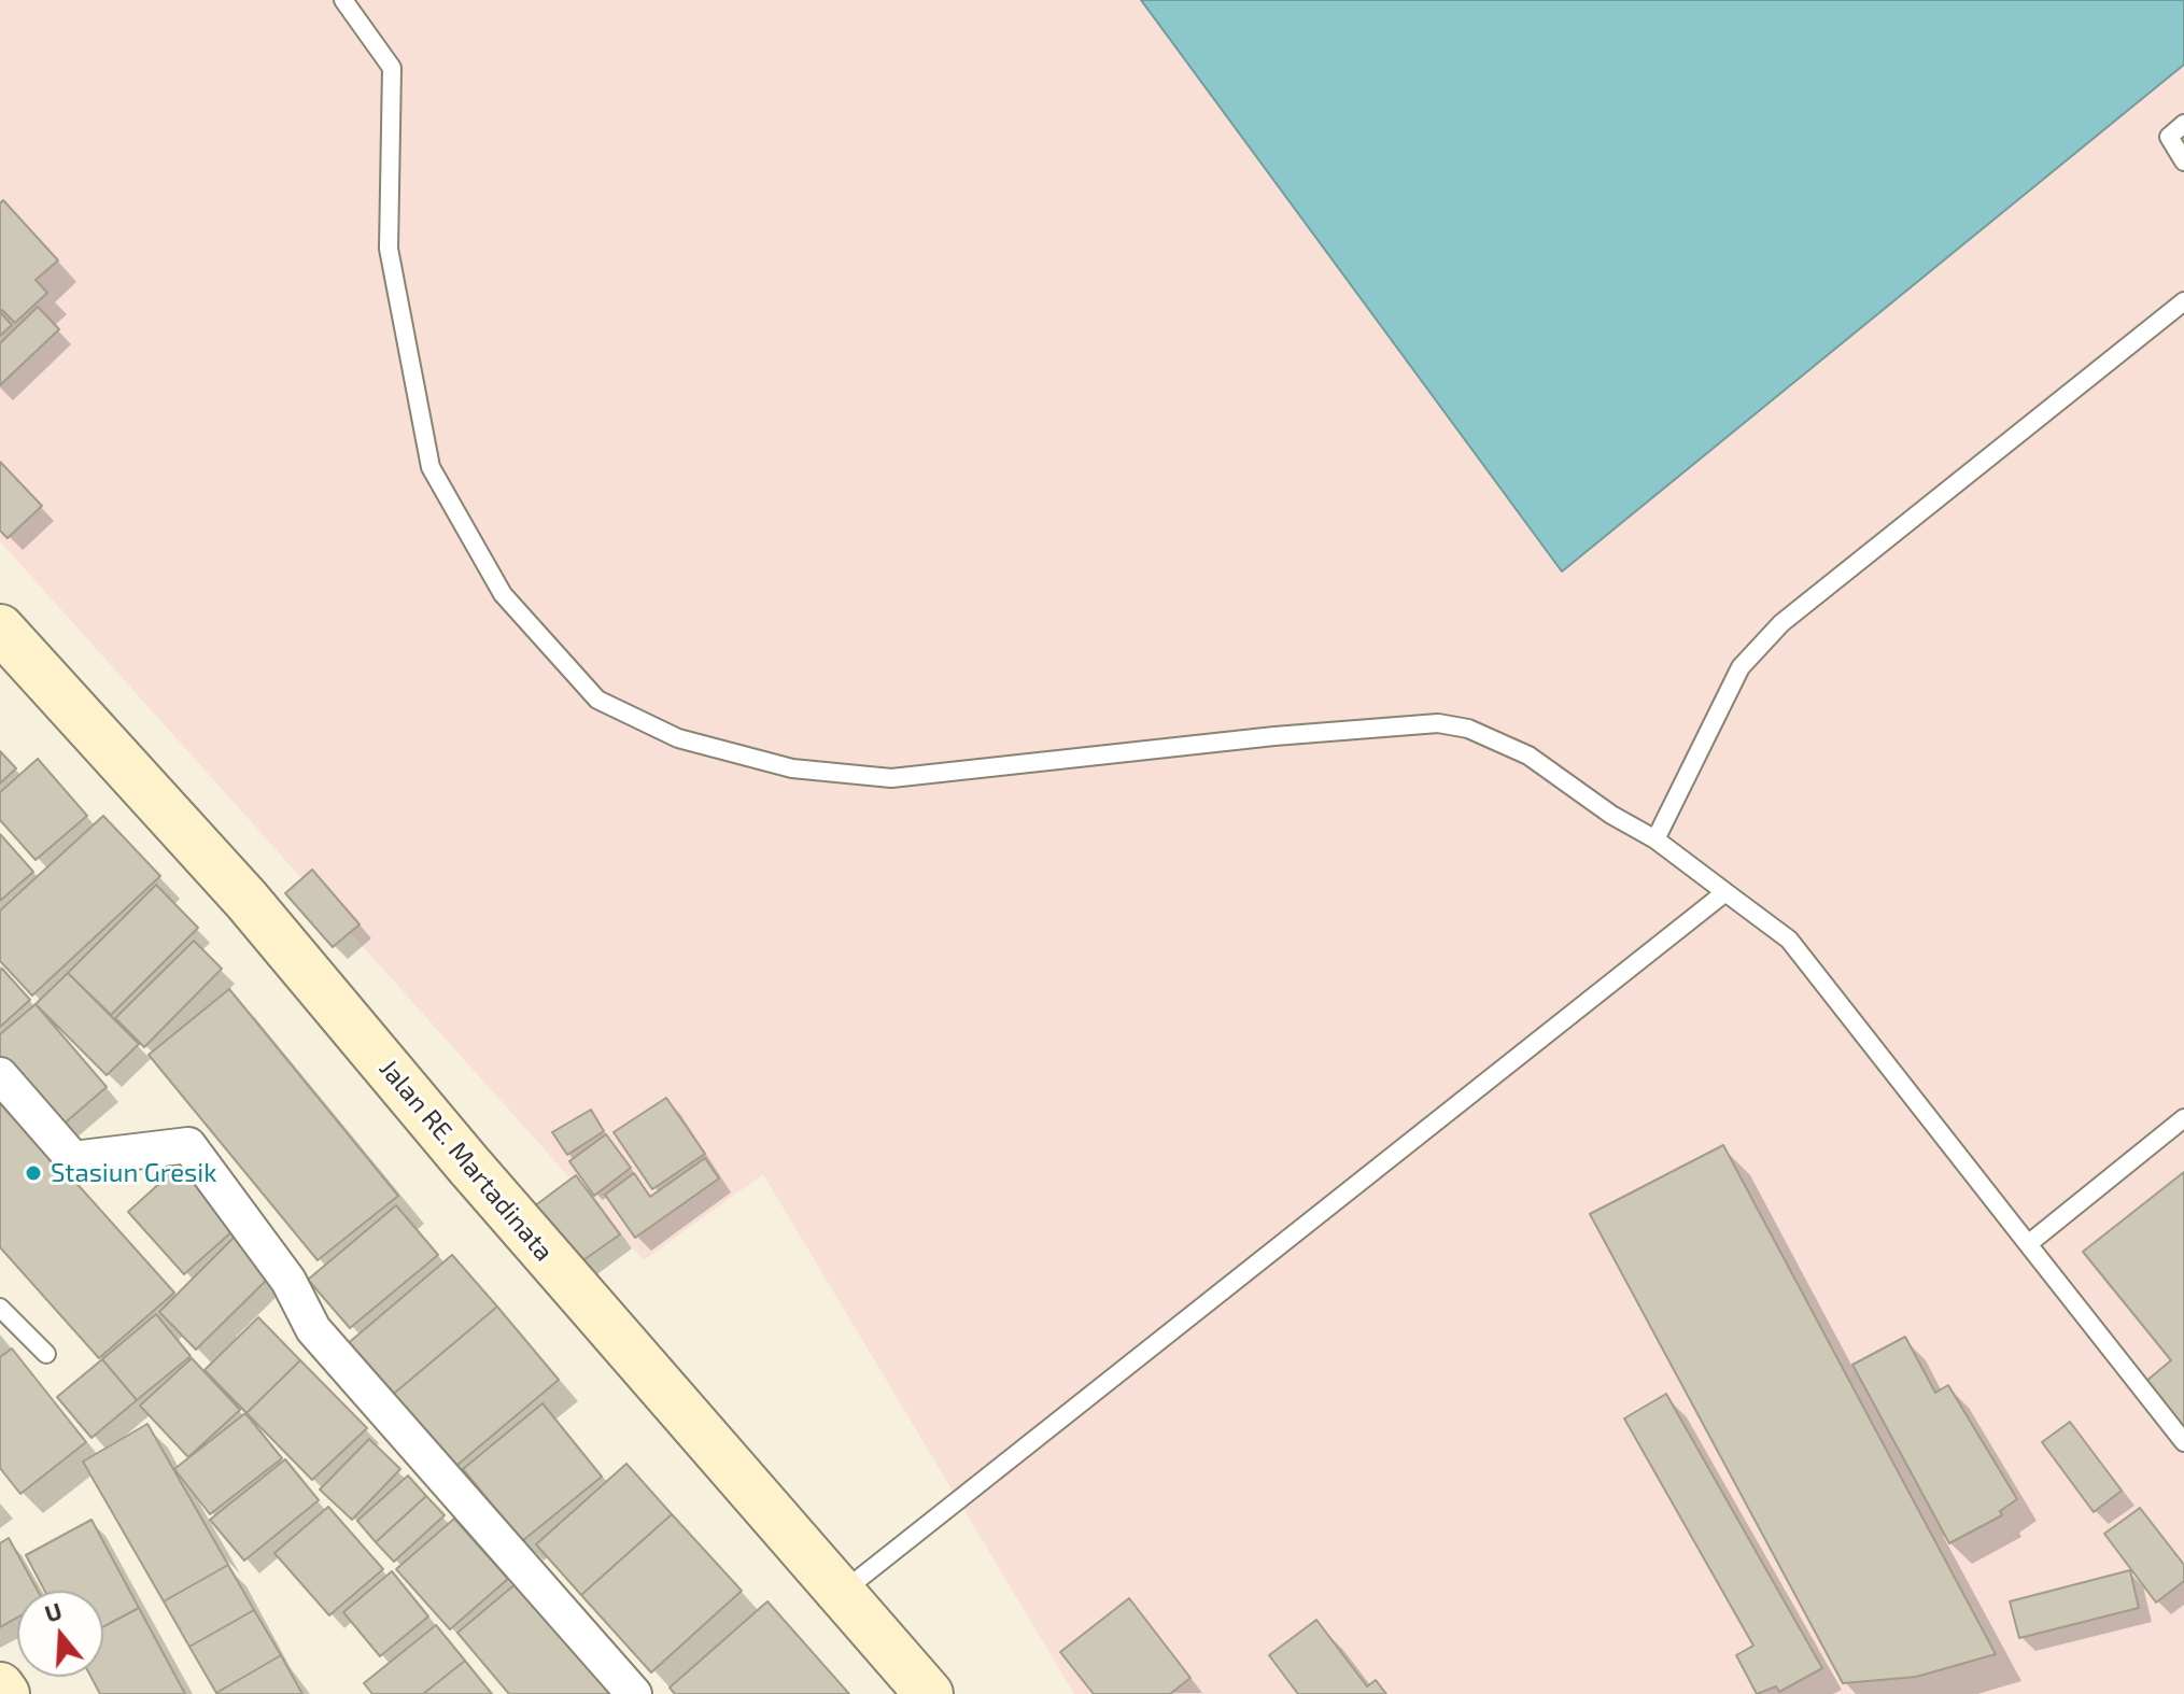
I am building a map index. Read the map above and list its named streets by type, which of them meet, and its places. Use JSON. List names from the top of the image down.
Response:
{
  "streets": {
    "main road": ["Jalan RE. Martadinata"]
  },
  "places": ["Stasiun Gresik"],
  "north": "top"
}
